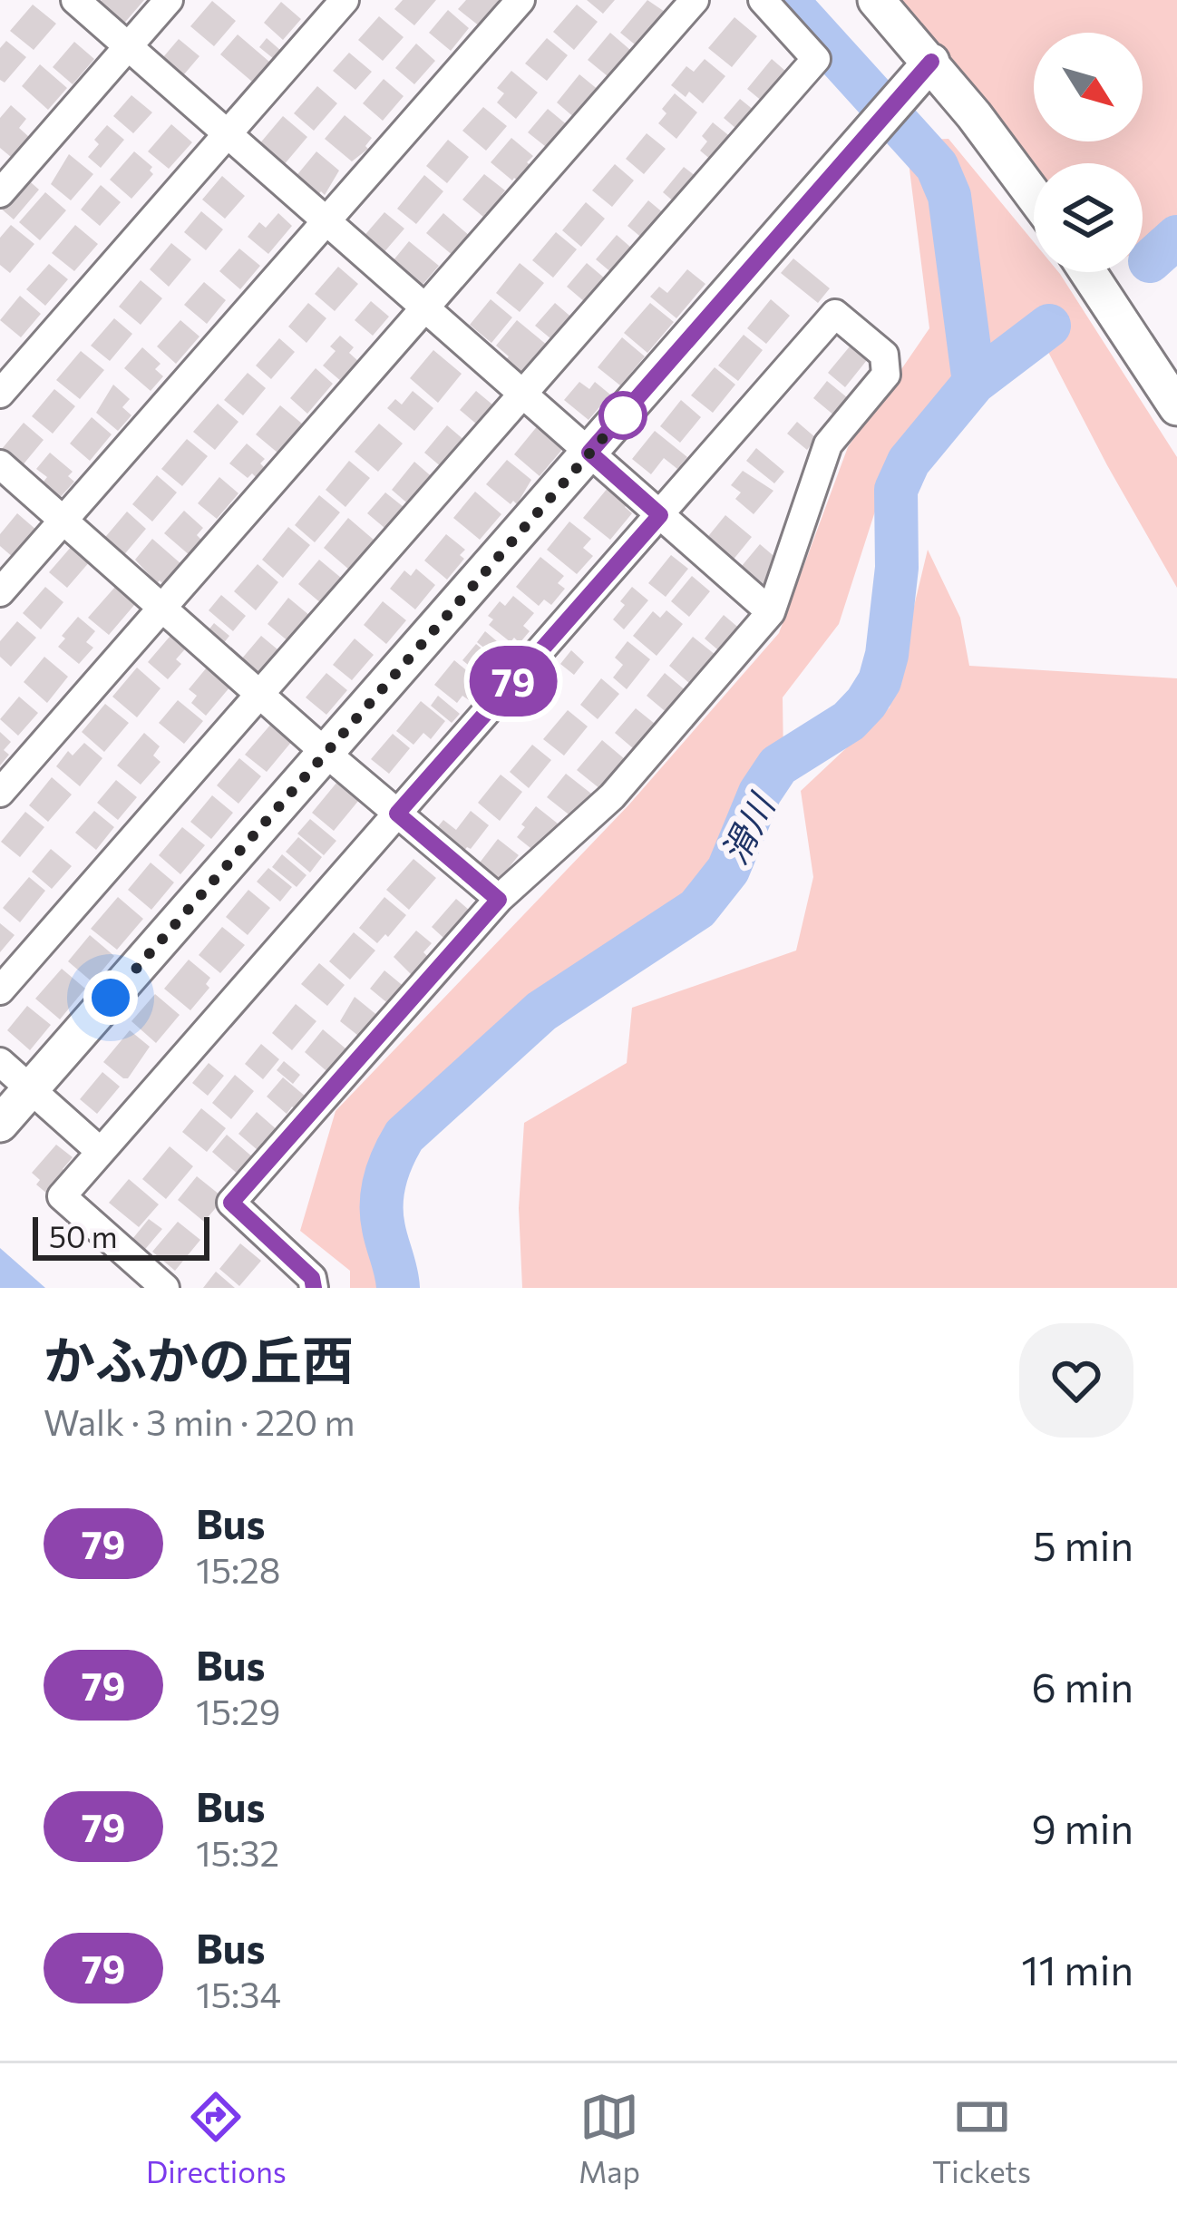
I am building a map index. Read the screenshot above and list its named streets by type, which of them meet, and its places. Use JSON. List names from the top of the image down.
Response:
{
  "water": ["滑川"],
  "lines": ["bus line 79"],
  "scale_bar": "50 m",
  "north": "bottom right",
  "page": {
    "on_map": "79",
    "scale": "50 m",
    "heading": ["かふかの丘西", "Walk · 3 min · 220 m"],
    "list": [
      {
        "mark": "79",
        "name": "Bus",
        "note": "15:28",
        "value": "5 min"
      },
      {
        "mark": "79",
        "name": "Bus",
        "note": "15:29",
        "value": "6 min"
      },
      {
        "mark": "79",
        "name": "Bus",
        "note": "15:32",
        "value": "9 min"
      },
      {
        "mark": "79",
        "name": "Bus",
        "note": "15:34",
        "value": "11 min"
      }
    ],
    "tabs": ["Directions", "Map", "Tickets"]
  }
}
